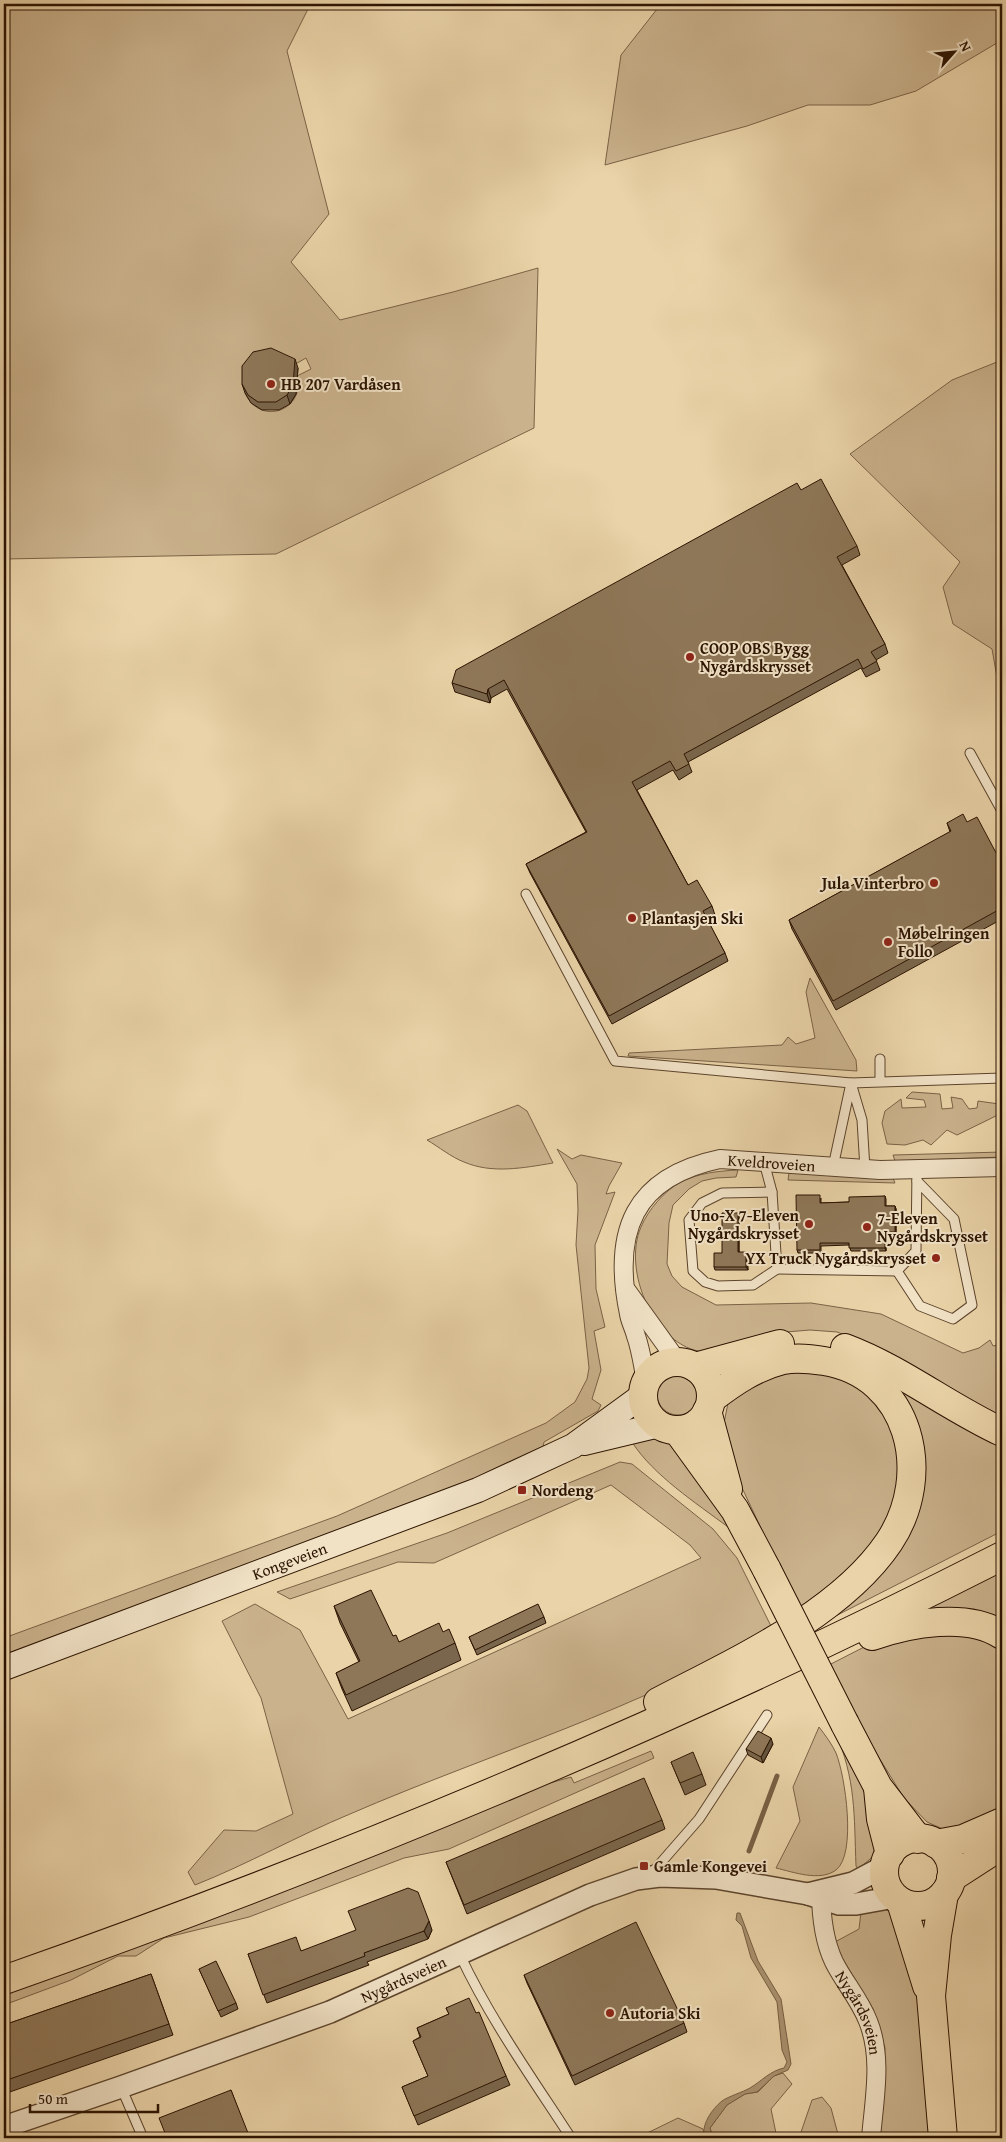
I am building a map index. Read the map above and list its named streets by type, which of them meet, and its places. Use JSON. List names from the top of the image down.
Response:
{
  "streets": {
    "main road": ["Kongeveien"],
    "street": ["Kveldroveien", "Nygårdsveien"]
  },
  "crossings": [
    ["Kveldroveien", "Kongeveien"]
  ],
  "places": {
    "other": [
      "HB 207 Vardåsen",
      "COOP OBS Bygg Nygårdskrysset",
      "Jula Vinterbro",
      "Plantasjen Ski",
      "Møbelringen Follo",
      "Uno-X 7-Eleven Nygårdskrysset",
      "7-Eleven Nygårdskrysset",
      "YX Truck Nygårdskrysset",
      "Autoria Ski"
    ],
    "transit": ["Nordeng", "Gamle Kongevei"]
  },
  "scale_bar": "50 m",
  "north": "top right"
}
